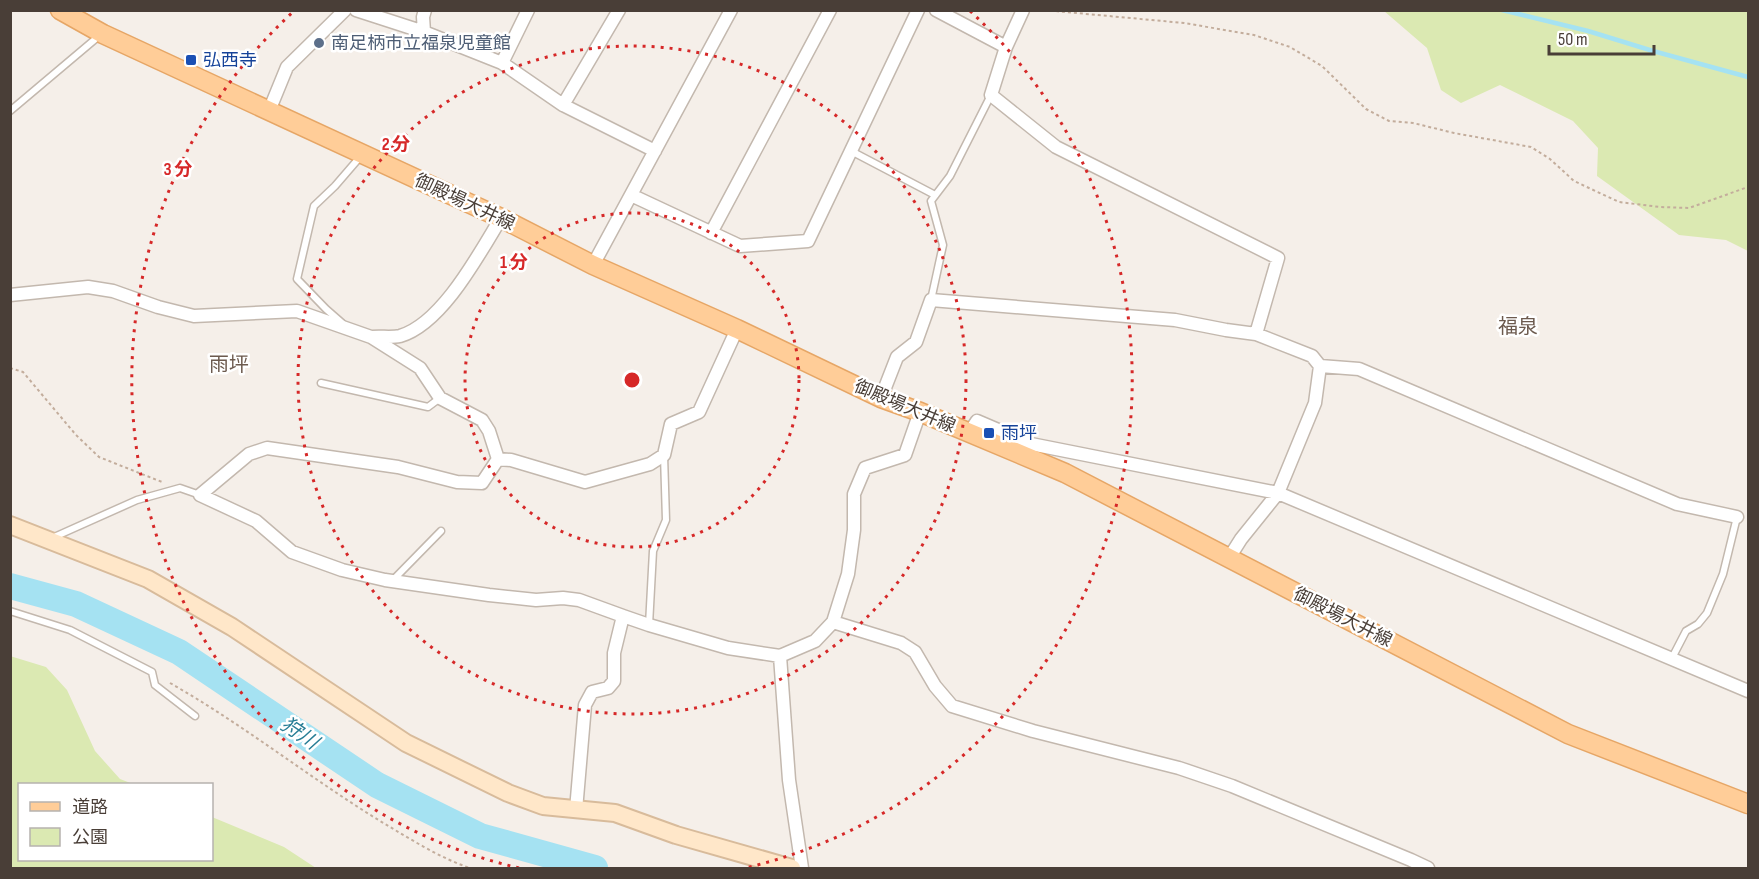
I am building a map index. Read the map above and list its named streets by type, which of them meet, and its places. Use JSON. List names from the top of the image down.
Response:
{
  "streets": {
    "main road": ["御殿場大井線"]
  },
  "districts": ["福泉", "雨坪"],
  "water": ["狩川"],
  "places": {
    "other": ["南足柄市立福泉児童館"],
    "transit": ["弘西寺", "雨坪"]
  },
  "legend": ["道路", "公園"],
  "scale_bar": "50 m",
  "rings": ["2 分", "3 分", "1 分"]
}
